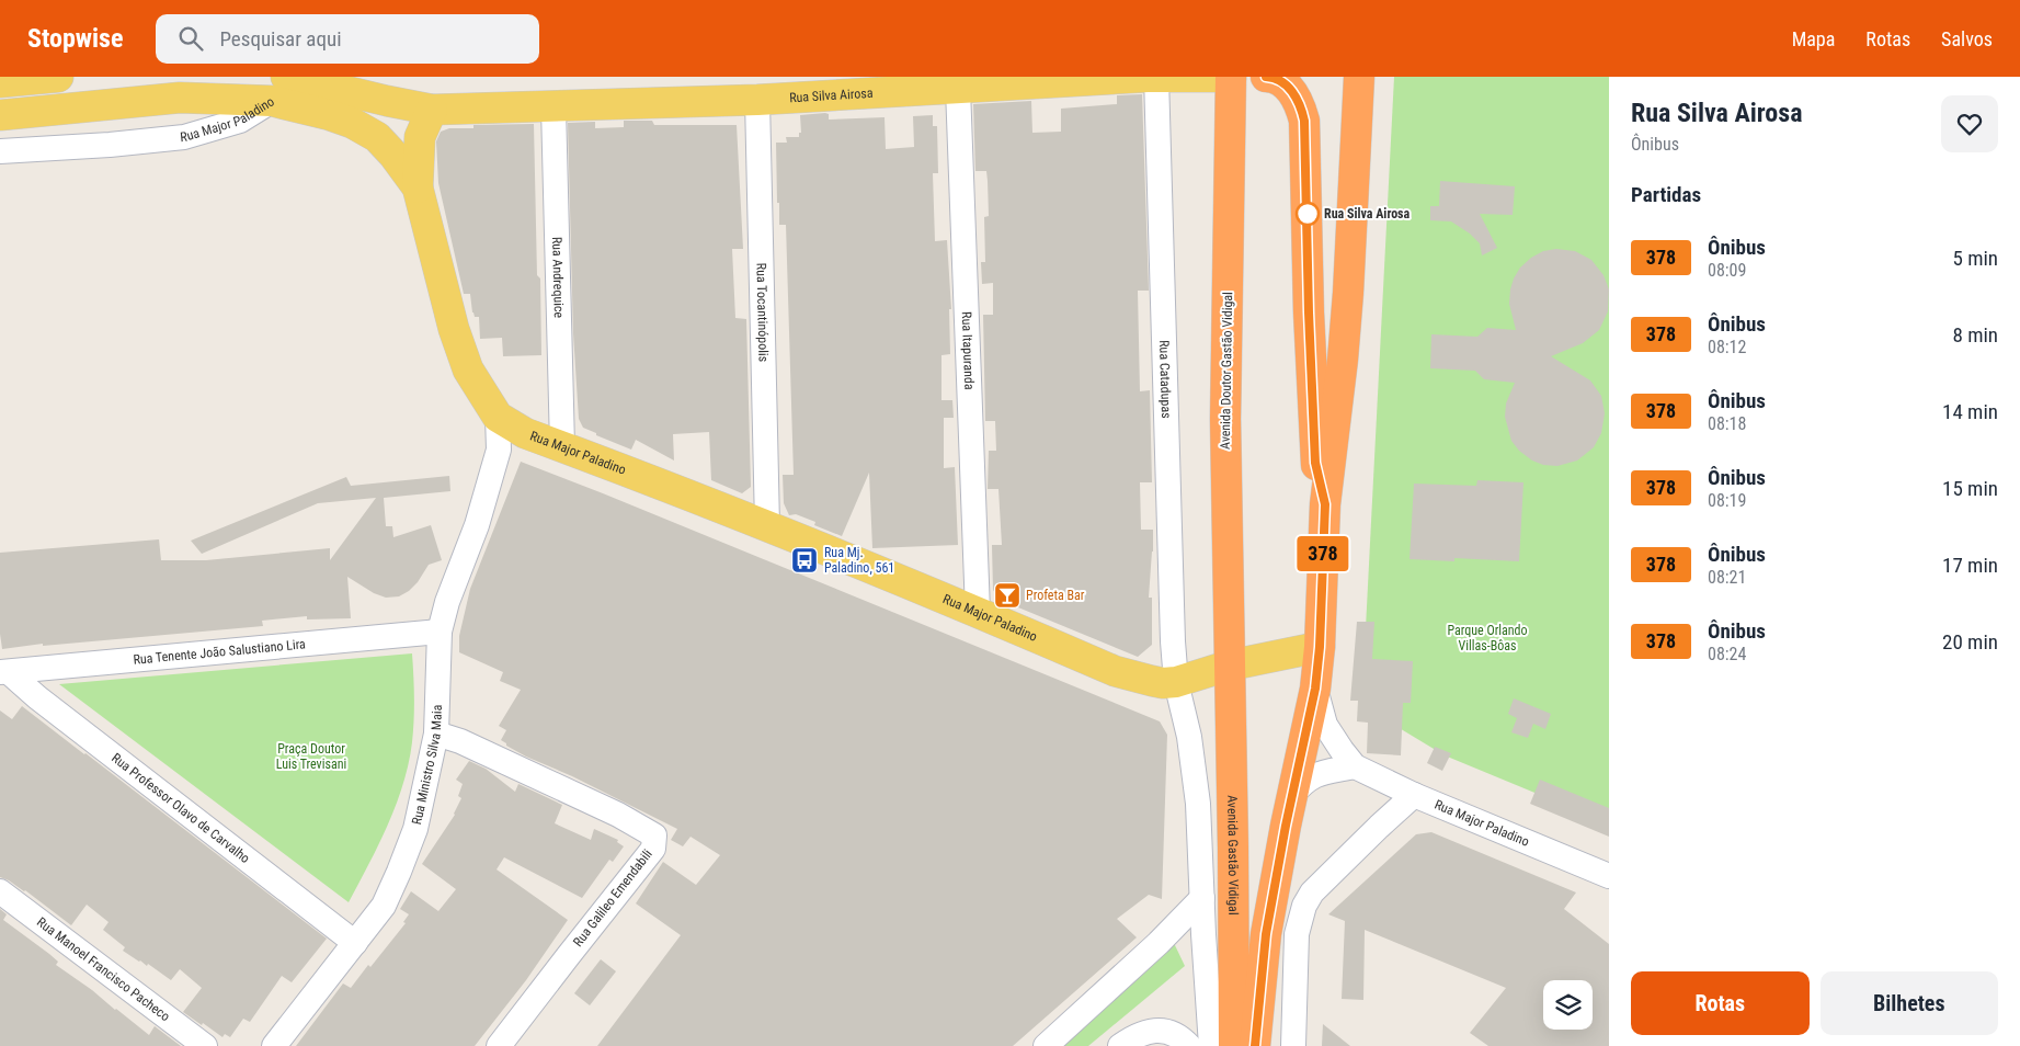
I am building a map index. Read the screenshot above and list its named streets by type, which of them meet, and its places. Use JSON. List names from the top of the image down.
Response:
{
  "streets": {
    "highway": ["Avenida Doutor Gastão Vidigal", "Avenida Gastão Vidigal"],
    "main road": ["Rua Silva Airosa", "Rua Major Paladino"],
    "street": [
      "Rua Andrequice",
      "Rua Tocantinópolis",
      "Rua Itapuranda",
      "Rua Catadupas",
      "Rua Tenente João Salustiano Lira",
      "Rua Ministro Silva Maia",
      "Rua Professor Olavo de Carvalho",
      "Rua Galileo Emendabili",
      "Rua Manoel Francisco Pacheco"
    ]
  },
  "crossings": [
    ["Rua Silva Airosa", "Rua Andrequice"],
    ["Rua Silva Airosa", "Rua Tocantinópolis"],
    ["Rua Silva Airosa", "Rua Itapuranda"],
    ["Rua Silva Airosa", "Avenida Doutor Gastão Vidigal"],
    ["Rua Silva Airosa", "Rua Catadupas"],
    ["Rua Major Paladino", "Rua Andrequice"],
    ["Rua Major Paladino", "Rua Tocantinópolis"],
    ["Rua Major Paladino", "Rua Itapuranda"],
    ["Rua Major Paladino", "Avenida Doutor Gastão Vidigal"],
    ["Rua Major Paladino", "Rua Catadupas"],
    ["Rua Major Paladino", "Rua Ministro Silva Maia"],
    ["Rua Major Paladino", "Avenida Gastão Vidigal"],
    ["Avenida Doutor Gastão Vidigal", "Avenida Gastão Vidigal"],
    ["Rua Tenente João Salustiano Lira", "Rua Ministro Silva Maia"],
    ["Rua Tenente João Salustiano Lira", "Rua Professor Olavo de Carvalho"],
    ["Rua Ministro Silva Maia", "Rua Professor Olavo de Carvalho"],
    ["Rua Ministro Silva Maia", "Rua Galileo Emendabili"]
  ],
  "parks": ["Parque Orlando Villas-Bôas", "Praça Doutor Luis Trevisani"],
  "places": {
    "other": ["Rua Silva Airosa"],
    "bus stop": ["Rua Mj. Paladino, 561"],
    "bar": ["Profeta Bar"]
  },
  "lines": ["bus line 378"],
  "page": {
    "header": "Stopwise",
    "search": "Pesquisar aqui",
    "nav": ["Mapa", "Rotas", "Salvos"],
    "on_map": "378",
    "heading": [
      ["Rua Silva Airosa", "Ônibus"],
      "Partidas"
    ],
    "list": [
      {
        "mark": "378",
        "name": "Ônibus",
        "note": "08:09",
        "value": "5 min"
      },
      {
        "mark": "378",
        "name": "Ônibus",
        "note": "08:12",
        "value": "8 min"
      },
      {
        "mark": "378",
        "name": "Ônibus",
        "note": "08:18",
        "value": "14 min"
      },
      {
        "mark": "378",
        "name": "Ônibus",
        "note": "08:19",
        "value": "15 min"
      },
      {
        "mark": "378",
        "name": "Ônibus",
        "note": "08:21",
        "value": "17 min"
      },
      {
        "mark": "378",
        "name": "Ônibus",
        "note": "08:24",
        "value": "20 min"
      }
    ],
    "buttons": ["Rotas", "Bilhetes"]
  }
}
